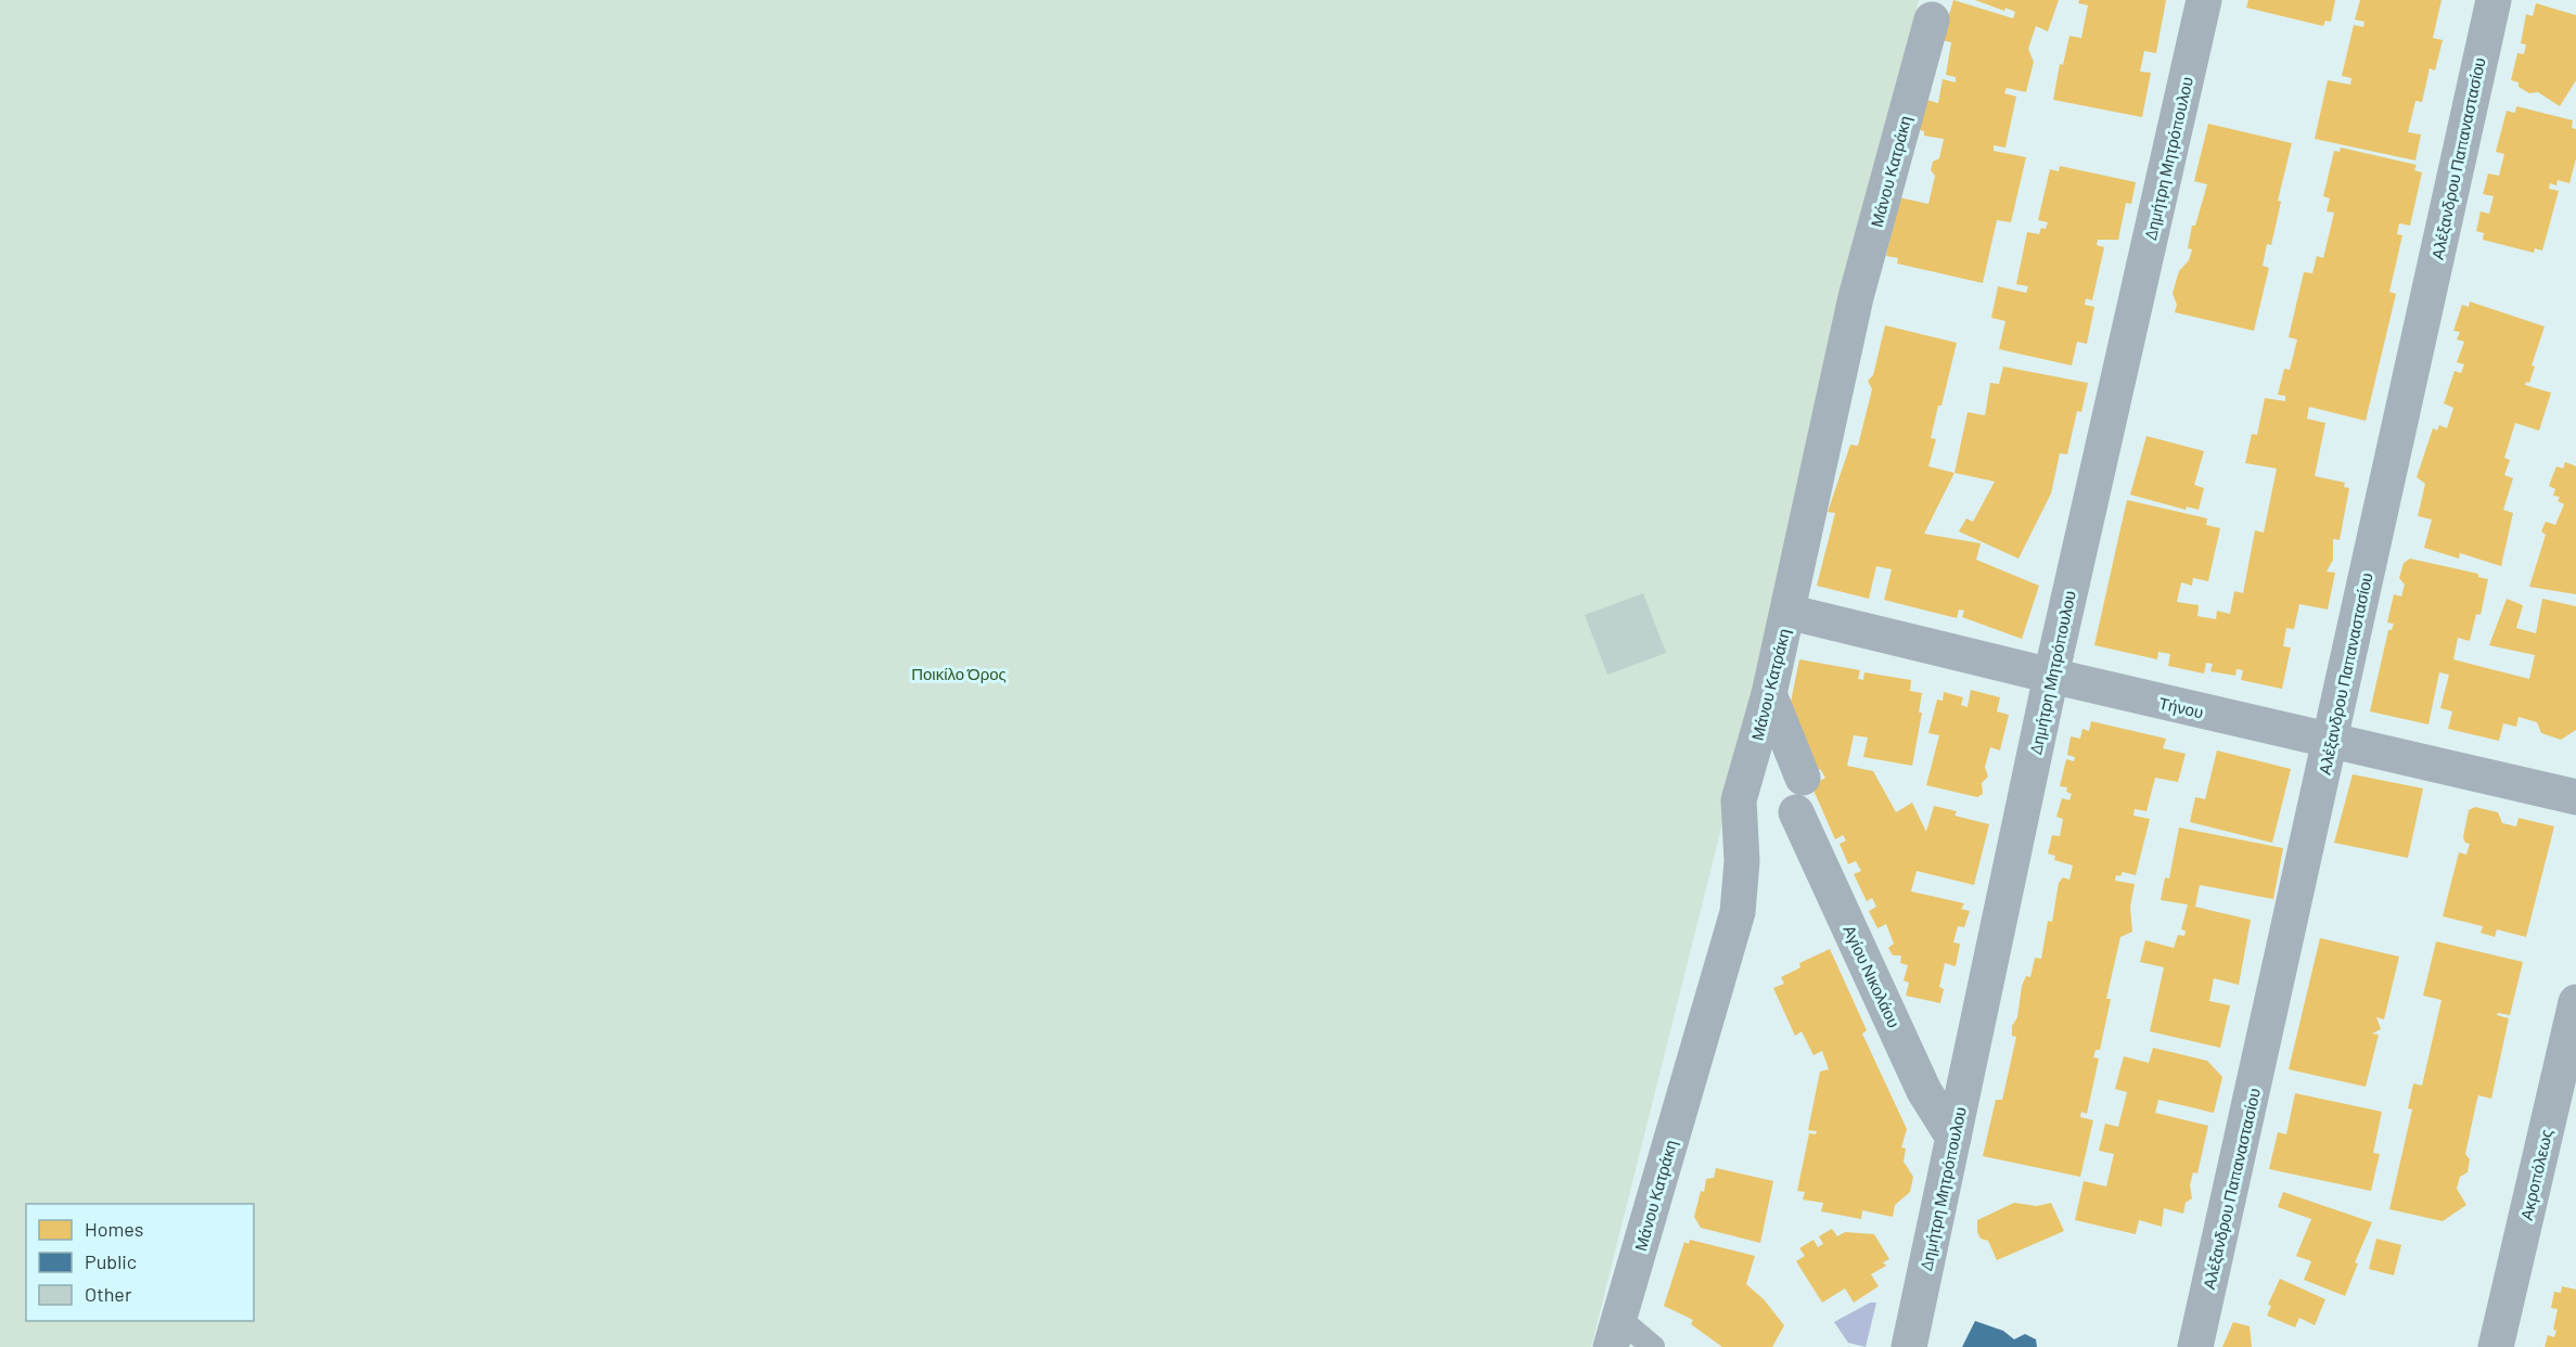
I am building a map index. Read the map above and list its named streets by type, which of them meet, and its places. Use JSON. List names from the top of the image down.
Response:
{
  "streets": {
    "street": [
      "Δημήτρη Μητρόπουλου",
      "Αλέξανδρου Παπαναστασίου",
      "Μάνου Κατράκη",
      "Τήνου",
      "Αγίου Νικολάου",
      "Ακροπόλεως"
    ]
  },
  "crossings": [
    ["Δημήτρη Μητρόπουλου", "Τήνου"],
    ["Δημήτρη Μητρόπουλου", "Αγίου Νικολάου"],
    ["Αλέξανδρου Παπαναστασίου", "Τήνου"],
    ["Μάνου Κατράκη", "Τήνου"]
  ],
  "parks": ["Ποικίλο Όρος"],
  "legend": ["Homes", "Public", "Other"]
}
